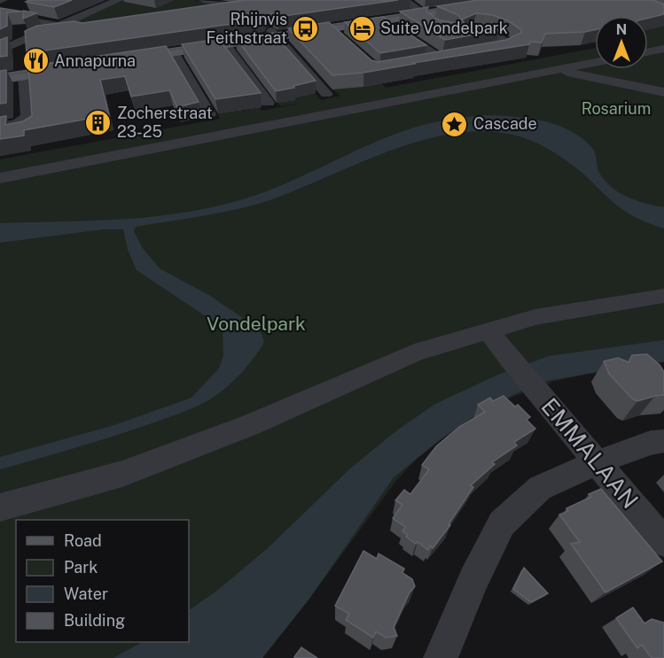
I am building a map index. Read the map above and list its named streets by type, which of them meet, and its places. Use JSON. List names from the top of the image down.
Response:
{
  "streets": {
    "street": ["EMMALAAN"]
  },
  "parks": ["Rosarium", "Vondelpark"],
  "places": {
    "bus stop": ["Rhijnvis Feithstraat"],
    "hotel": ["Suite Vondelpark"],
    "restaurant": ["Annapurna"],
    "building": ["Zocherstraat 23-25"],
    "place": ["Cascade"]
  },
  "legend": [
    "Road",
    "Park",
    "Water",
    "Building"
  ],
  "north": "top"
}
